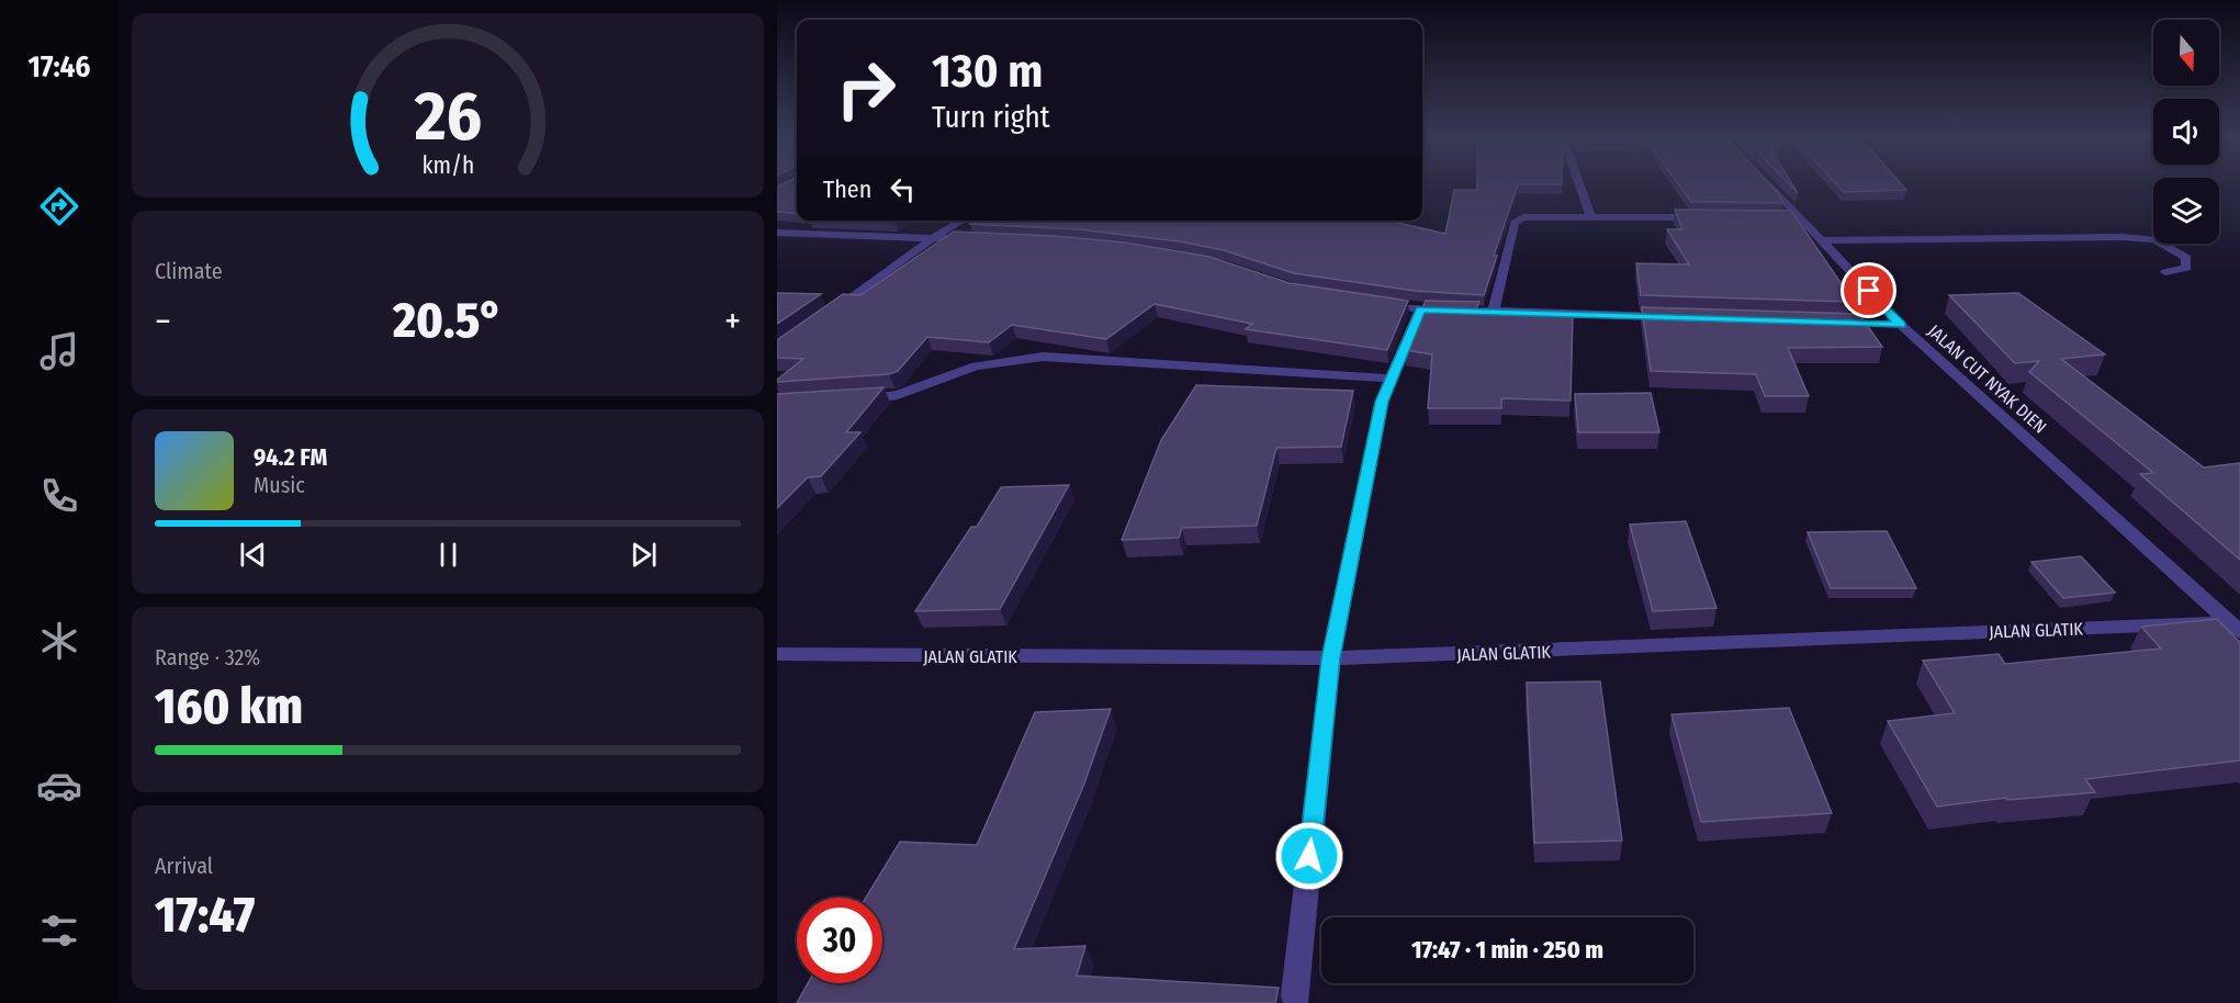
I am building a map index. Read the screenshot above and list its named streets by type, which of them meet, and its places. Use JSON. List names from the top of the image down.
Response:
{
  "streets": {
    "street": ["JALAN CUT NYAK DIEN", "JALAN GLATIK"]
  },
  "crossings": [
    ["JALAN CUT NYAK DIEN", "JALAN GLATIK"]
  ],
  "north": "bottom",
  "page": {
    "tabs": "17:46",
    "turn": ["130 m", "Turn right"],
    "then": "Then",
    "tile": [
      "Climate",
      ["Range · 32%", "160 km"],
      ["Arrival", "17:47"]
    ],
    "heat": ["−", "20.5°", "+"],
    "song": ["94.2 FM", "Music"],
    "limit": "30",
    "trip": "17:47 · 1 min · 250 m",
    "gauge": ["26", "km/h"]
  }
}
